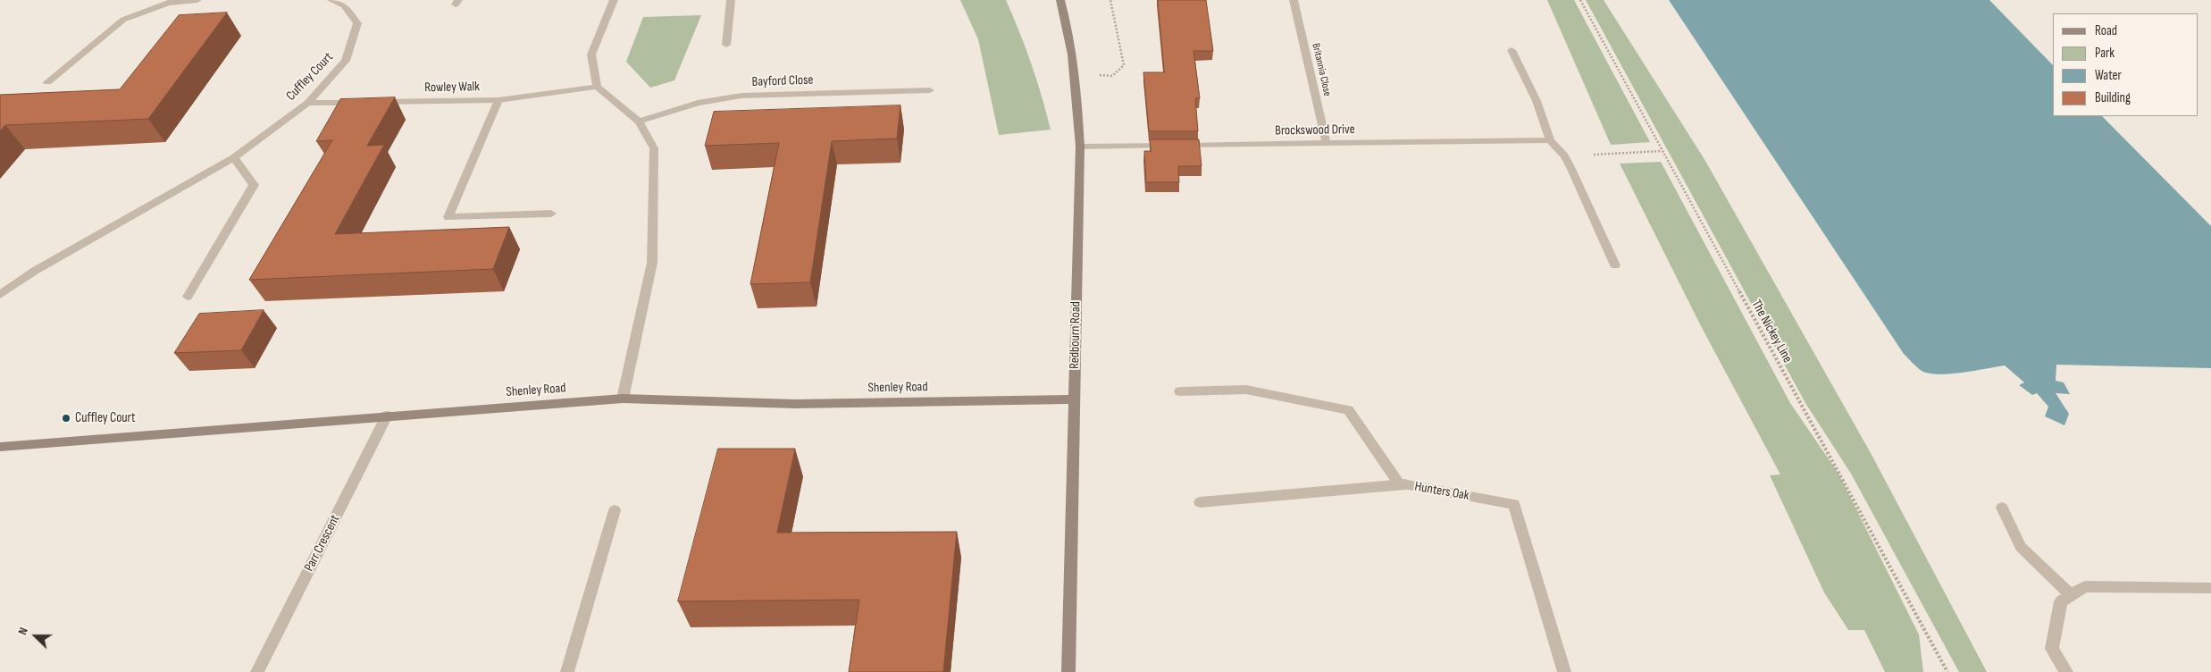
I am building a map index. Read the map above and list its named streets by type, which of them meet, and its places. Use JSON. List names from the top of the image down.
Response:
{
  "streets": {
    "main road": ["Redbourn Road", "Shenley Road"],
    "street": [
      "Britannia Close",
      "Cuffley Court",
      "Bayford Close",
      "Rowley Walk",
      "Brockswood Drive",
      "Hunters Oak",
      "Parr Crescent"
    ],
    "path": ["The Nickey Line"]
  },
  "crossings": [
    ["Britannia Close", "Brockswood Drive"],
    ["Cuffley Court", "Rowley Walk"],
    ["Brockswood Drive", "Redbourn Road"],
    ["Redbourn Road", "Shenley Road"],
    ["Shenley Road", "Parr Crescent"]
  ],
  "places": ["Cuffley Court"],
  "legend": [
    "Road",
    "Park",
    "Water",
    "Building"
  ],
  "north": "left"
}
